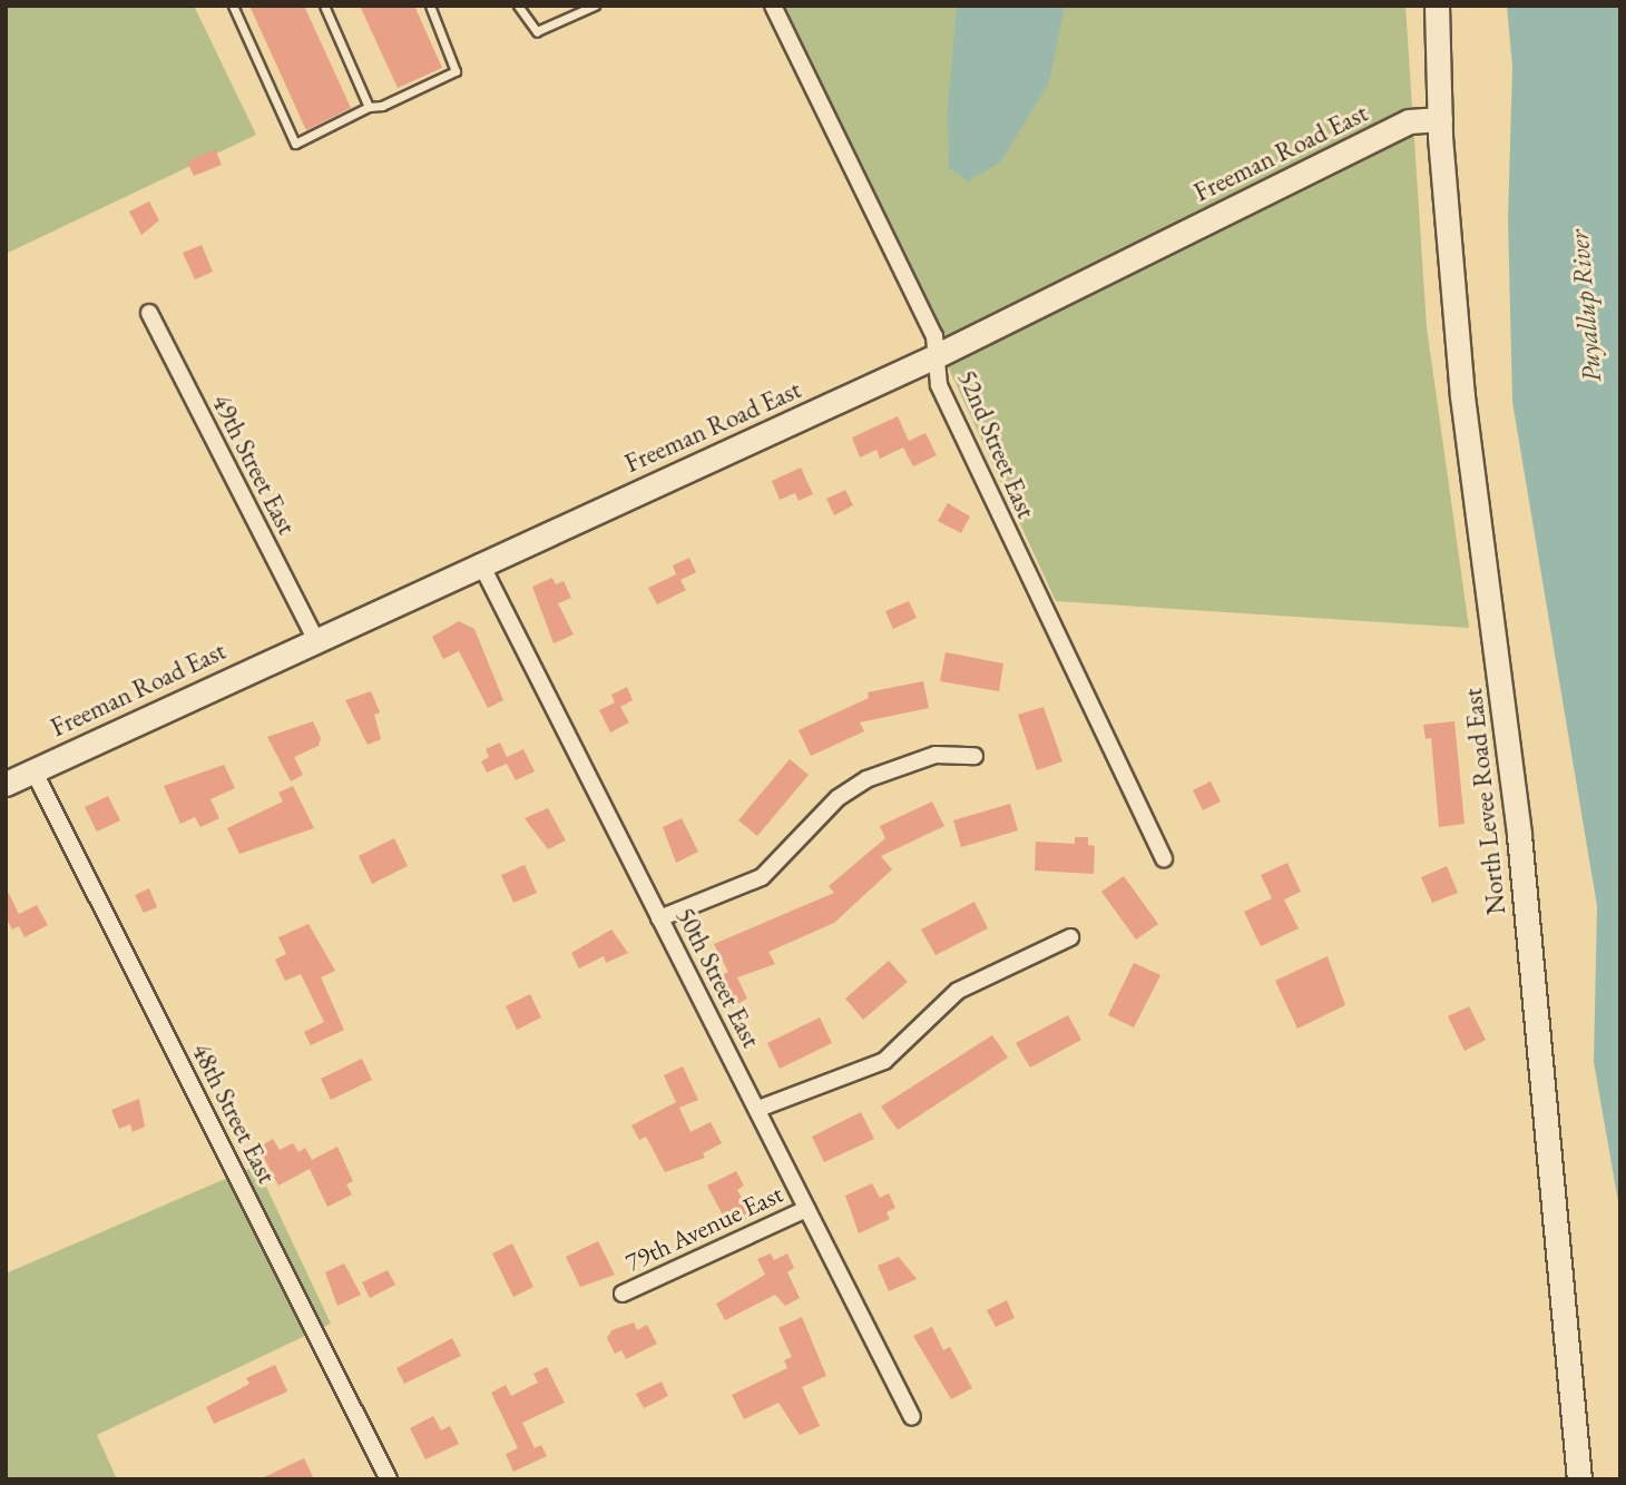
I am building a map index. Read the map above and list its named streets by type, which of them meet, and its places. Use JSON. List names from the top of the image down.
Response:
{
  "streets": {
    "street": [
      "Freeman Road East",
      "52nd Street East",
      "49th Street East",
      "North Levee Road East",
      "50th Street East",
      "48th Street East",
      "79th Avenue East"
    ]
  },
  "crossings": [
    ["Freeman Road East", "52nd Street East"],
    ["Freeman Road East", "49th Street East"],
    ["Freeman Road East", "North Levee Road East"],
    ["Freeman Road East", "50th Street East"],
    ["Freeman Road East", "48th Street East"],
    ["50th Street East", "79th Avenue East"]
  ],
  "water": ["Puyallup River"]
}
